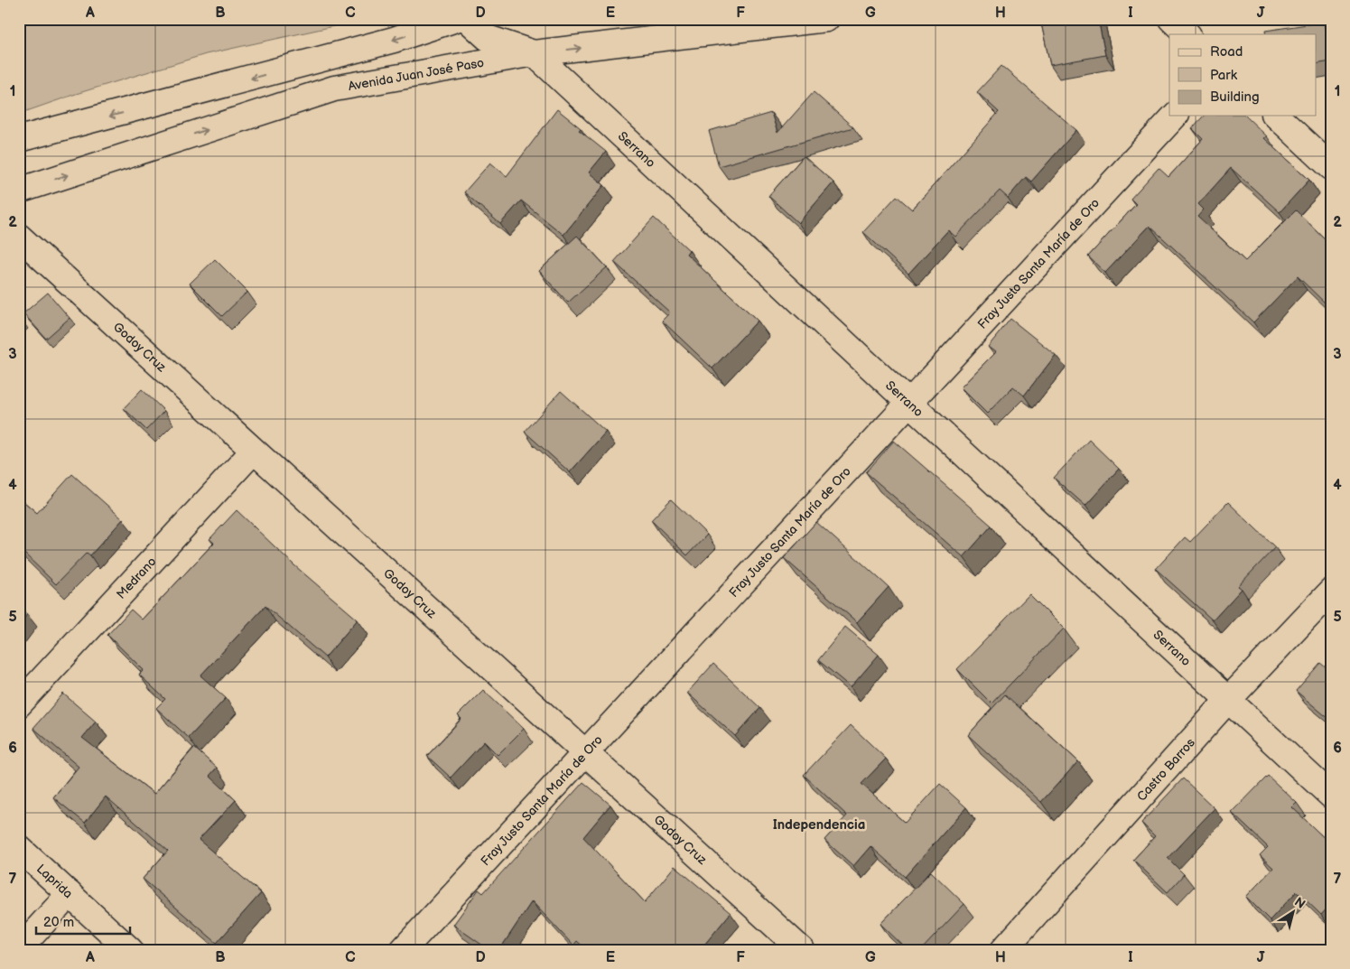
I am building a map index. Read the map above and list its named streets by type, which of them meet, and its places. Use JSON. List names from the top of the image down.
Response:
{
  "streets": {
    "street": [
      "Avenida Juan José Paso",
      "Serrano",
      "Fray Justo Santa María de Oro",
      "Godoy Cruz",
      "Medrano",
      "Castro Barros",
      "Laprida"
    ]
  },
  "crossings": [
    ["Avenida Juan José Paso", "Serrano"],
    ["Serrano", "Fray Justo Santa María de Oro"],
    ["Serrano", "Castro Barros"],
    ["Fray Justo Santa María de Oro", "Godoy Cruz"],
    ["Godoy Cruz", "Medrano"]
  ],
  "districts": ["Independencia"],
  "legend": ["Road", "Park", "Building"],
  "scale_bar": "20 m",
  "north": "top right",
  "grid": {
    "columns": [
      "A",
      "B",
      "C",
      "D",
      "E",
      "F",
      "G",
      "H",
      "I",
      "J"
    ],
    "rows": [
      "1",
      "2",
      "3",
      "4",
      "5",
      "6",
      "7"
    ]
  }
}
